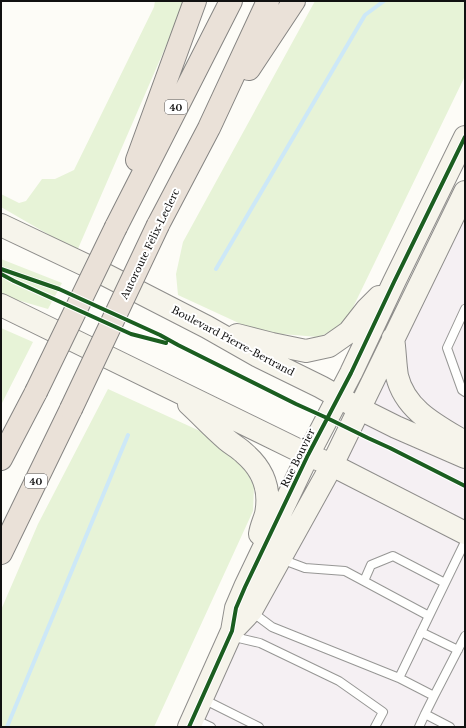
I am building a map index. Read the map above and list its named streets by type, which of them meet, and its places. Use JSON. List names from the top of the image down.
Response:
{
  "streets": {
    "highway": ["40", "Autoroute Félix-Leclerc"],
    "main road": ["Boulevard Pierre-Bertrand", "Rue Bouvier"]
  },
  "crossings": [
    ["Boulevard Pierre-Bertrand", "Rue Bouvier"]
  ]
}
